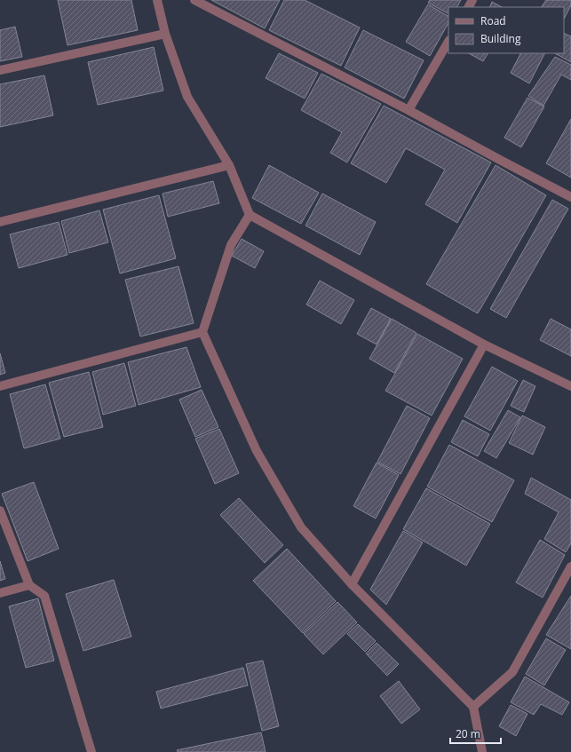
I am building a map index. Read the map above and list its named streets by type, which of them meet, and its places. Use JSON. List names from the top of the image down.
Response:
{
  "legend": ["Road", "Building"],
  "scale_bar": "20 m"
}
